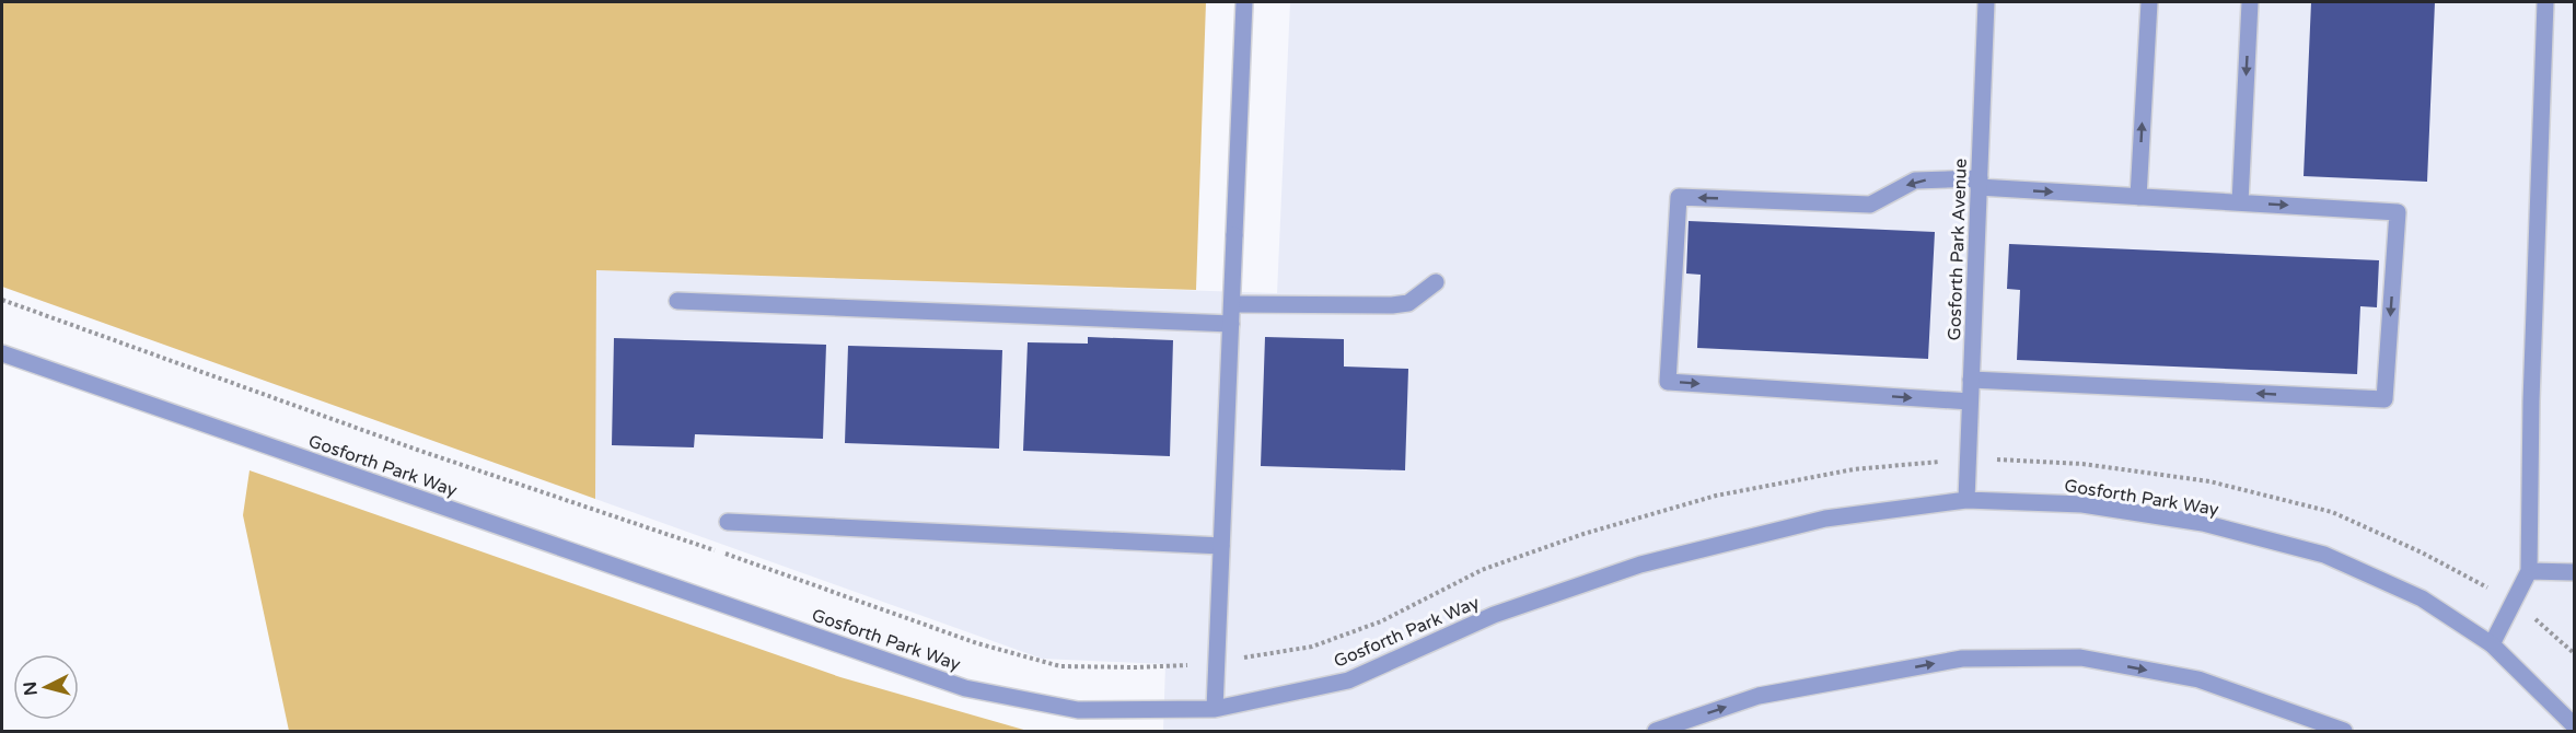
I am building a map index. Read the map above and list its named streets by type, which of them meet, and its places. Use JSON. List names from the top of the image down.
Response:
{
  "streets": {
    "street": ["Gosforth Park Avenue", "Gosforth Park Way"]
  },
  "crossings": [
    ["Gosforth Park Avenue", "Gosforth Park Way"]
  ],
  "north": "left"
}
